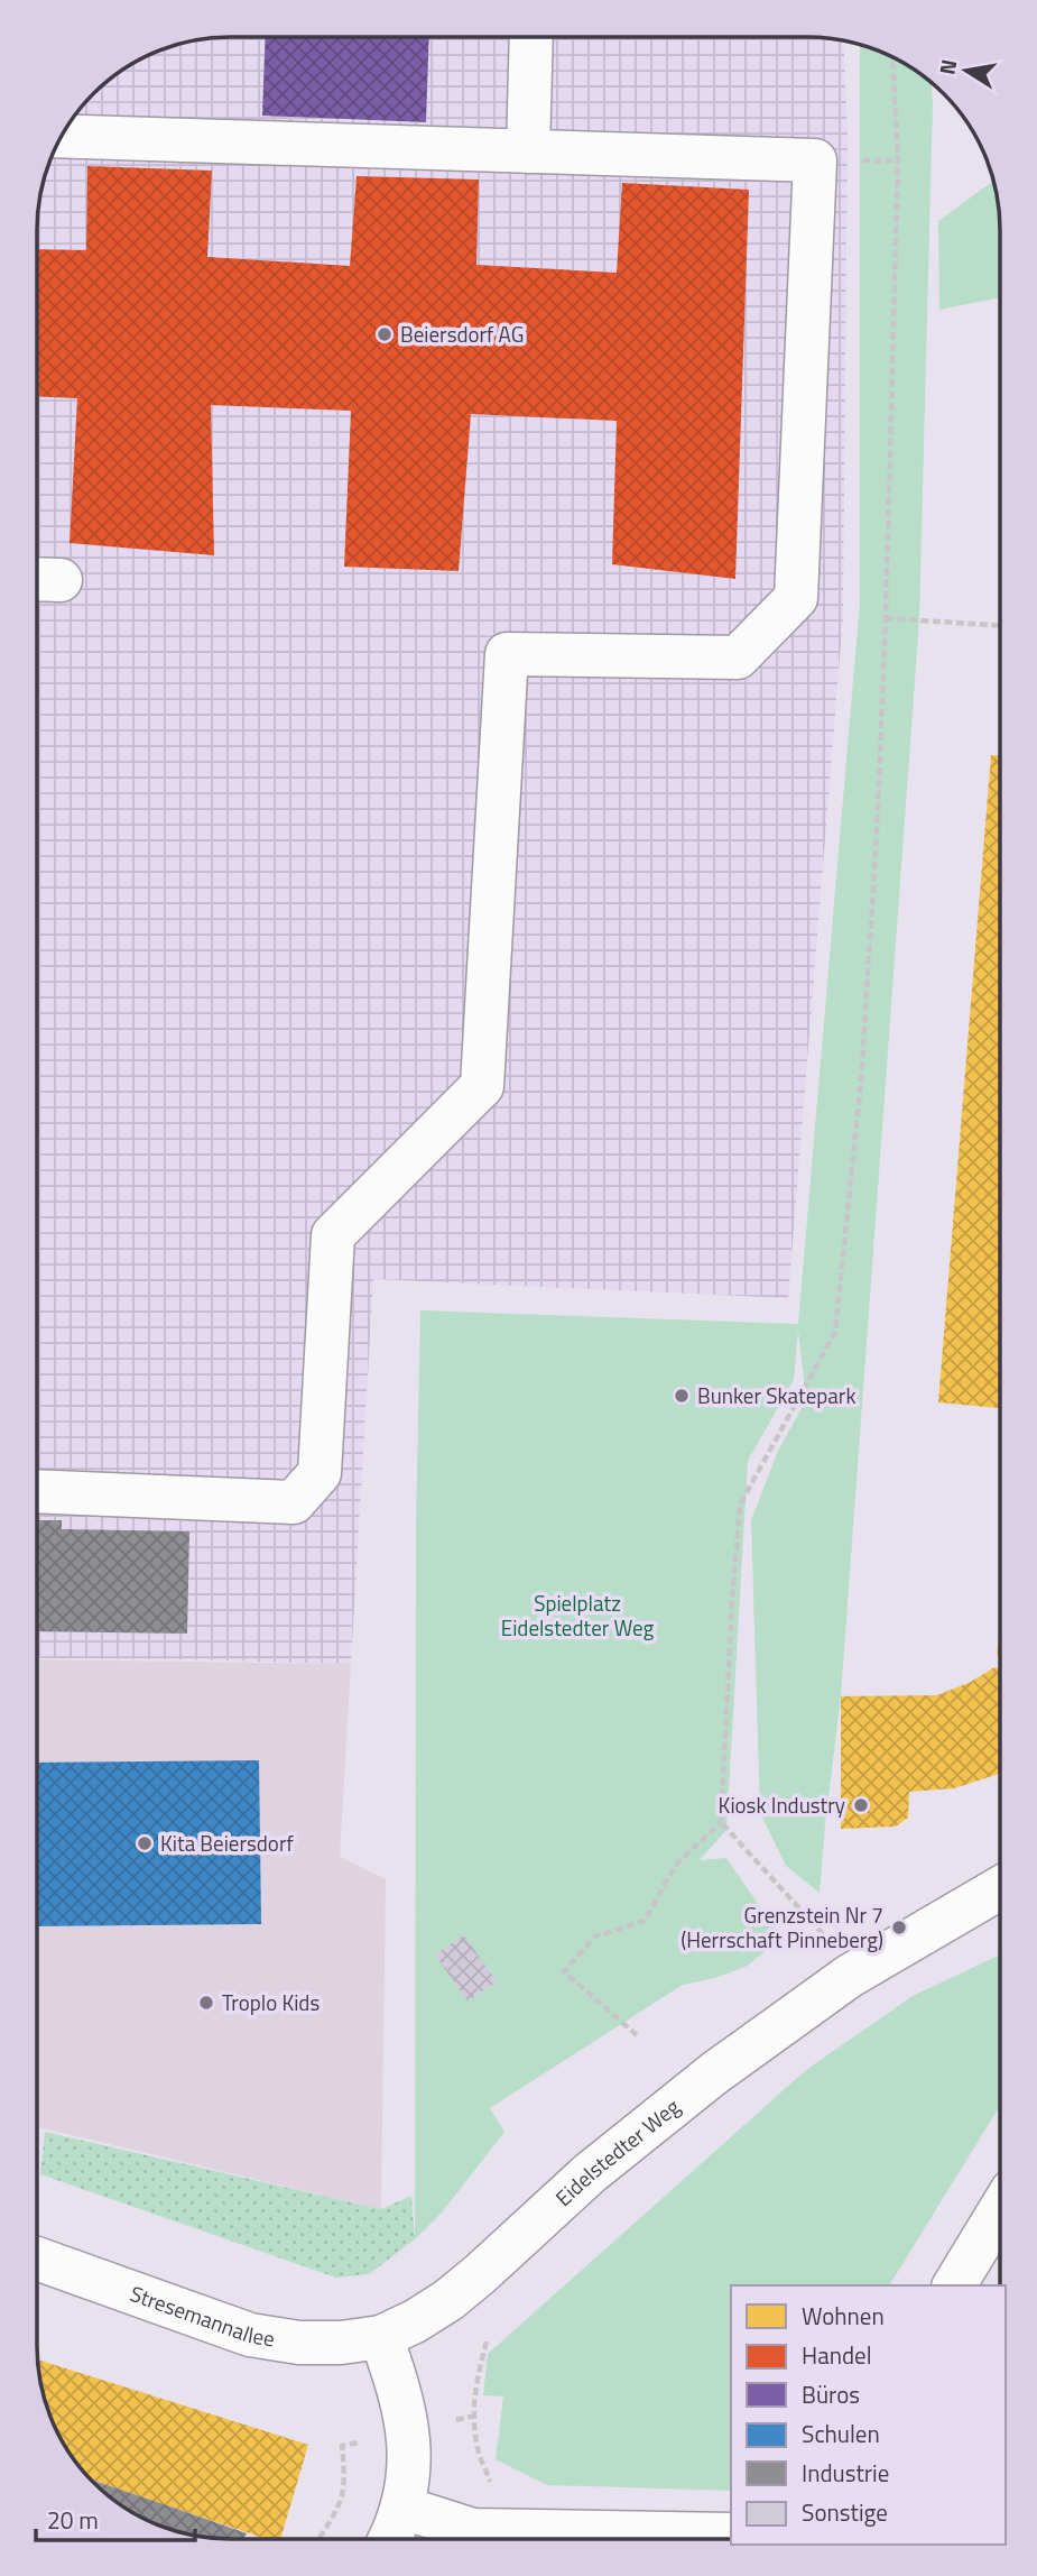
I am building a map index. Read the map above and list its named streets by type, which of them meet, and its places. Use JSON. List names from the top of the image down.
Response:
{
  "streets": {
    "street": ["Eidelstedter Weg", "Stresemannallee"]
  },
  "crossings": [
    ["Eidelstedter Weg", "Stresemannallee"]
  ],
  "parks": ["Spielplatz Eidelstedter Weg"],
  "places": [
    "Beiersdorf AG",
    "Bunker Skatepark",
    "Kiosk Industry",
    "Kita Beiersdorf",
    "Grenzstein Nr 7 (Herrschaft Pinneberg)",
    "Troplo Kids"
  ],
  "legend": [
    "Wohnen",
    "Handel",
    "Büros",
    "Schulen",
    "Industrie",
    "Sonstige"
  ],
  "scale_bar": "20 m",
  "north": "left"
}
